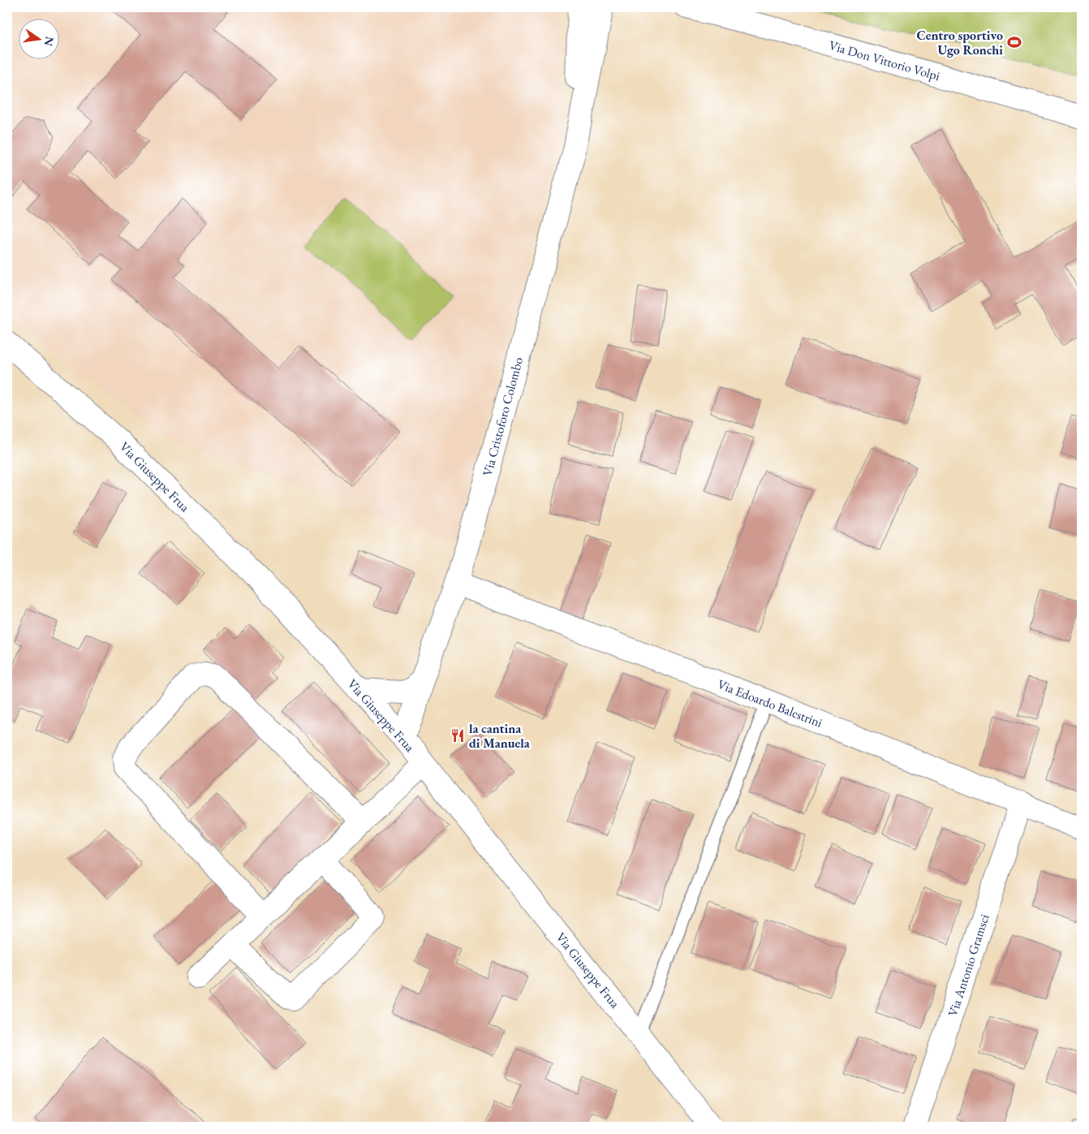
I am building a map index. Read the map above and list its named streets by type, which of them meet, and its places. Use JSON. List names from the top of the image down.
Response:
{
  "streets": {
    "street": [
      "Via Don Vittorio Volpi",
      "Via Cristoforo Colombo",
      "Via Giuseppe Frua",
      "Via Edoardo Balestrini",
      "Via Antonio Gramsci"
    ]
  },
  "crossings": [
    ["Via Cristoforo Colombo", "Via Giuseppe Frua"],
    ["Via Cristoforo Colombo", "Via Edoardo Balestrini"],
    ["Via Edoardo Balestrini", "Via Antonio Gramsci"]
  ],
  "places": {
    "sports": ["Centro sportivo Ugo Ronchi"],
    "restaurant": ["la cantina di Manuela"]
  },
  "north": "right"
}
